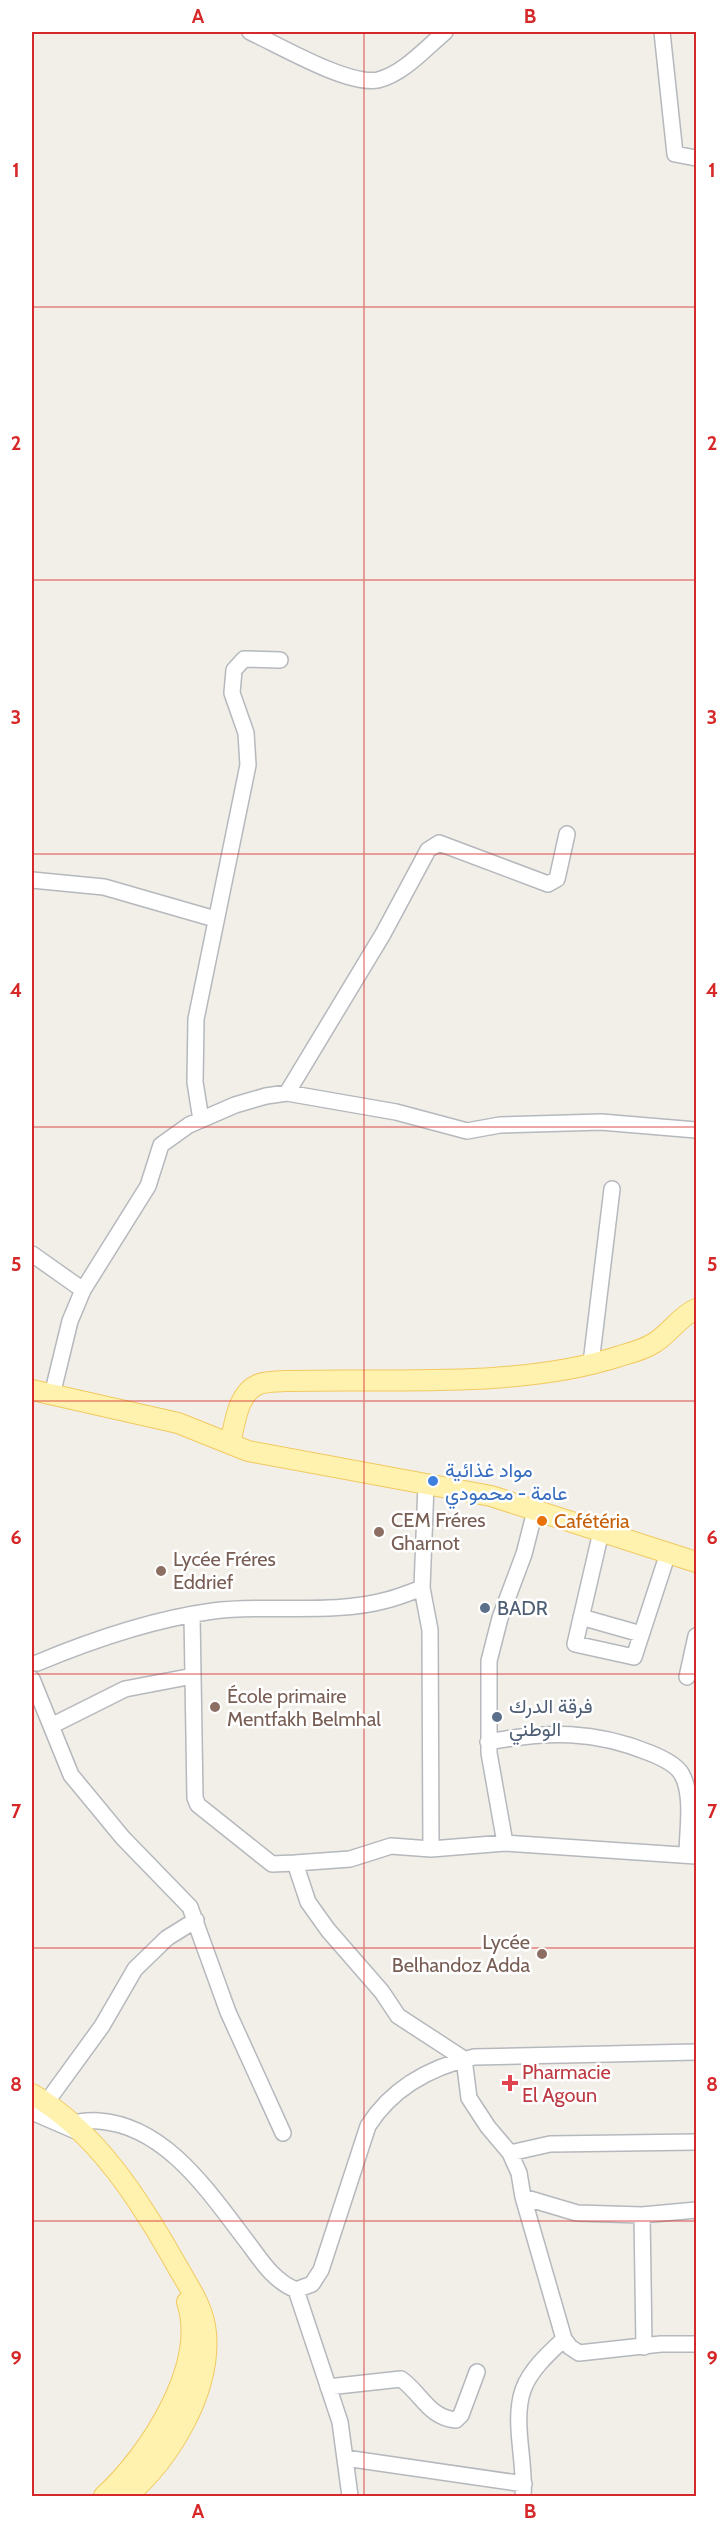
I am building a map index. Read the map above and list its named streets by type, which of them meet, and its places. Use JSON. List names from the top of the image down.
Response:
{
  "places": {
    "other": [
      "مواد غذائية عامة - محمودي",
      "Cafétéria",
      "CEM Fréres Gharnot",
      "Lycée Fréres Eddrief",
      "BADR",
      "École primaire Mentfakh Belmhal",
      "فرقة الدرك الوطني",
      "Lycée Belhandoz Adda"
    ],
    "health": ["Pharmacie El Agoun"]
  },
  "grid": {
    "columns": ["A", "B"],
    "rows": [
      "1",
      "2",
      "3",
      "4",
      "5",
      "6",
      "7",
      "8",
      "9"
    ]
  }
}
